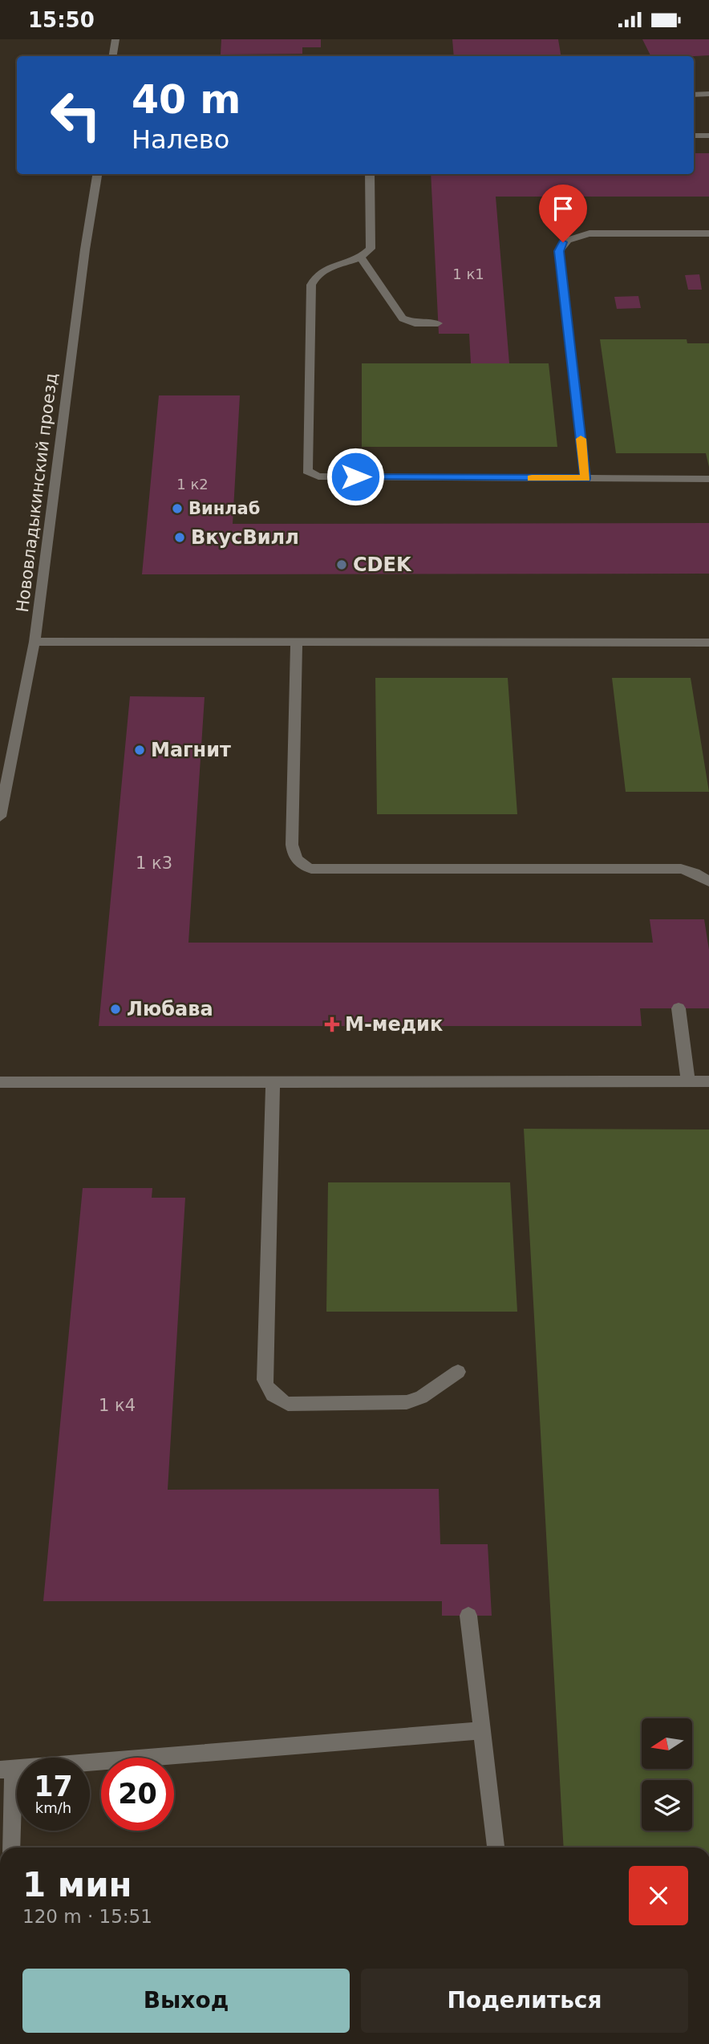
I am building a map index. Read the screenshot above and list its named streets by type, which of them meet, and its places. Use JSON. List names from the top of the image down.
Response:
{
  "streets": {
    "street": ["Нововладыкинский проезд"]
  },
  "places": {
    "other": [
      "Винлаб",
      "ВкусВилл",
      "CDEK",
      "Магнит",
      "Любава"
    ],
    "health": ["М-медик"]
  },
  "house_numbers": [
    "1 к1",
    "1 к2",
    "1 к3",
    "1 к4"
  ],
  "north": "left",
  "page": {
    "status": "15:50",
    "turn": ["40 m", "Налево"],
    "speed": "17 km/h",
    "limit": "20",
    "heading": ["1 мин", "120 m · 15:51"],
    "buttons": ["Выход", "Поделиться"]
  }
}
